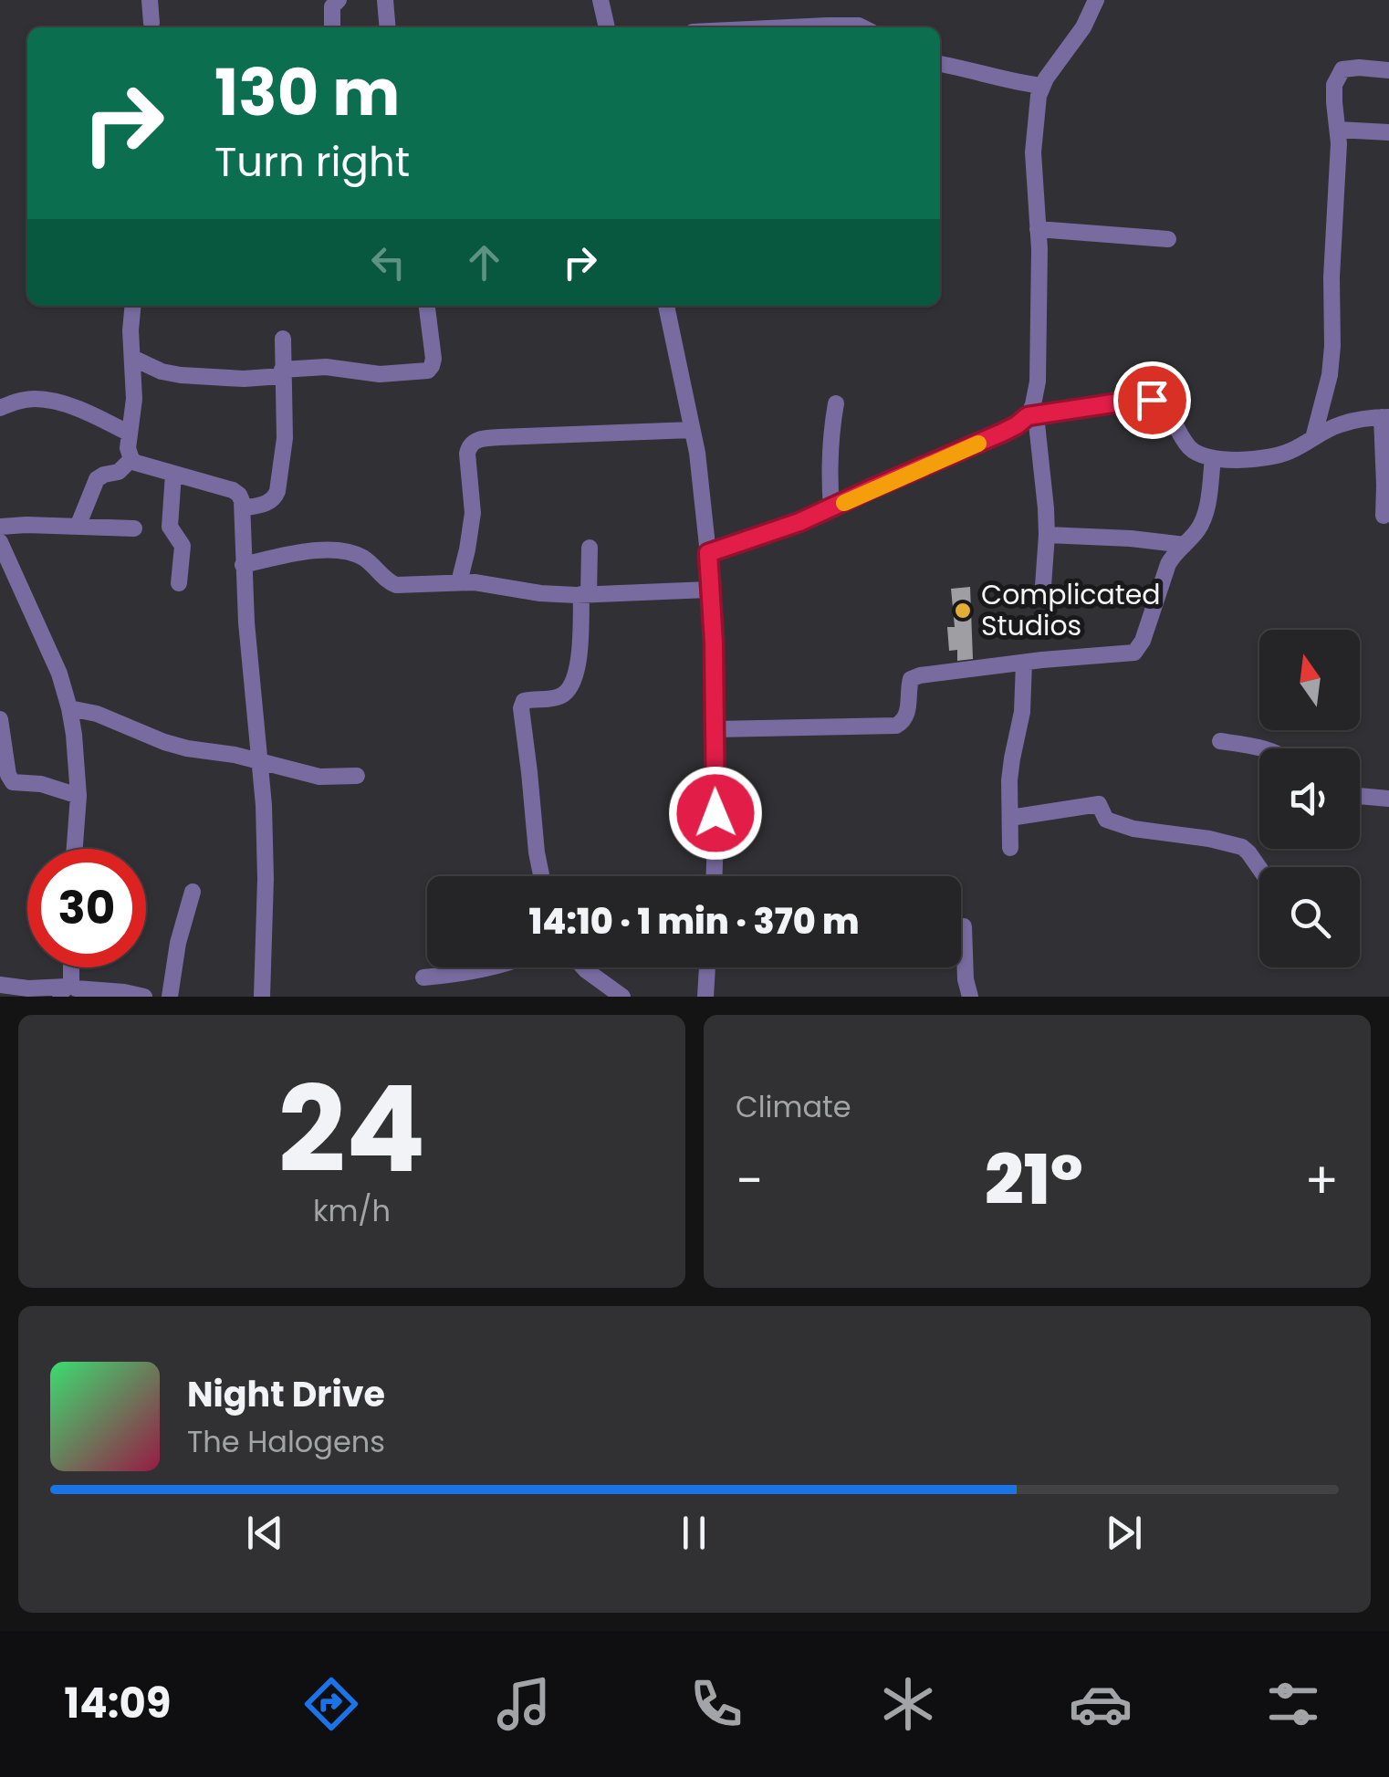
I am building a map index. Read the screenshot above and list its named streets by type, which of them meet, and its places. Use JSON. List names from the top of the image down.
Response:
{
  "places": ["Complicated Studios"],
  "north": "top",
  "page": {
    "turn": ["130 m", "Turn right"],
    "limit": "30",
    "trip": "14:10 · 1 min · 370 m",
    "tile": [
      ["24", "km/h"],
      "Climate"
    ],
    "heat": ["−", "21°", "+"],
    "song": ["Night Drive", "The Halogens"],
    "tabs": "14:09"
  }
}
